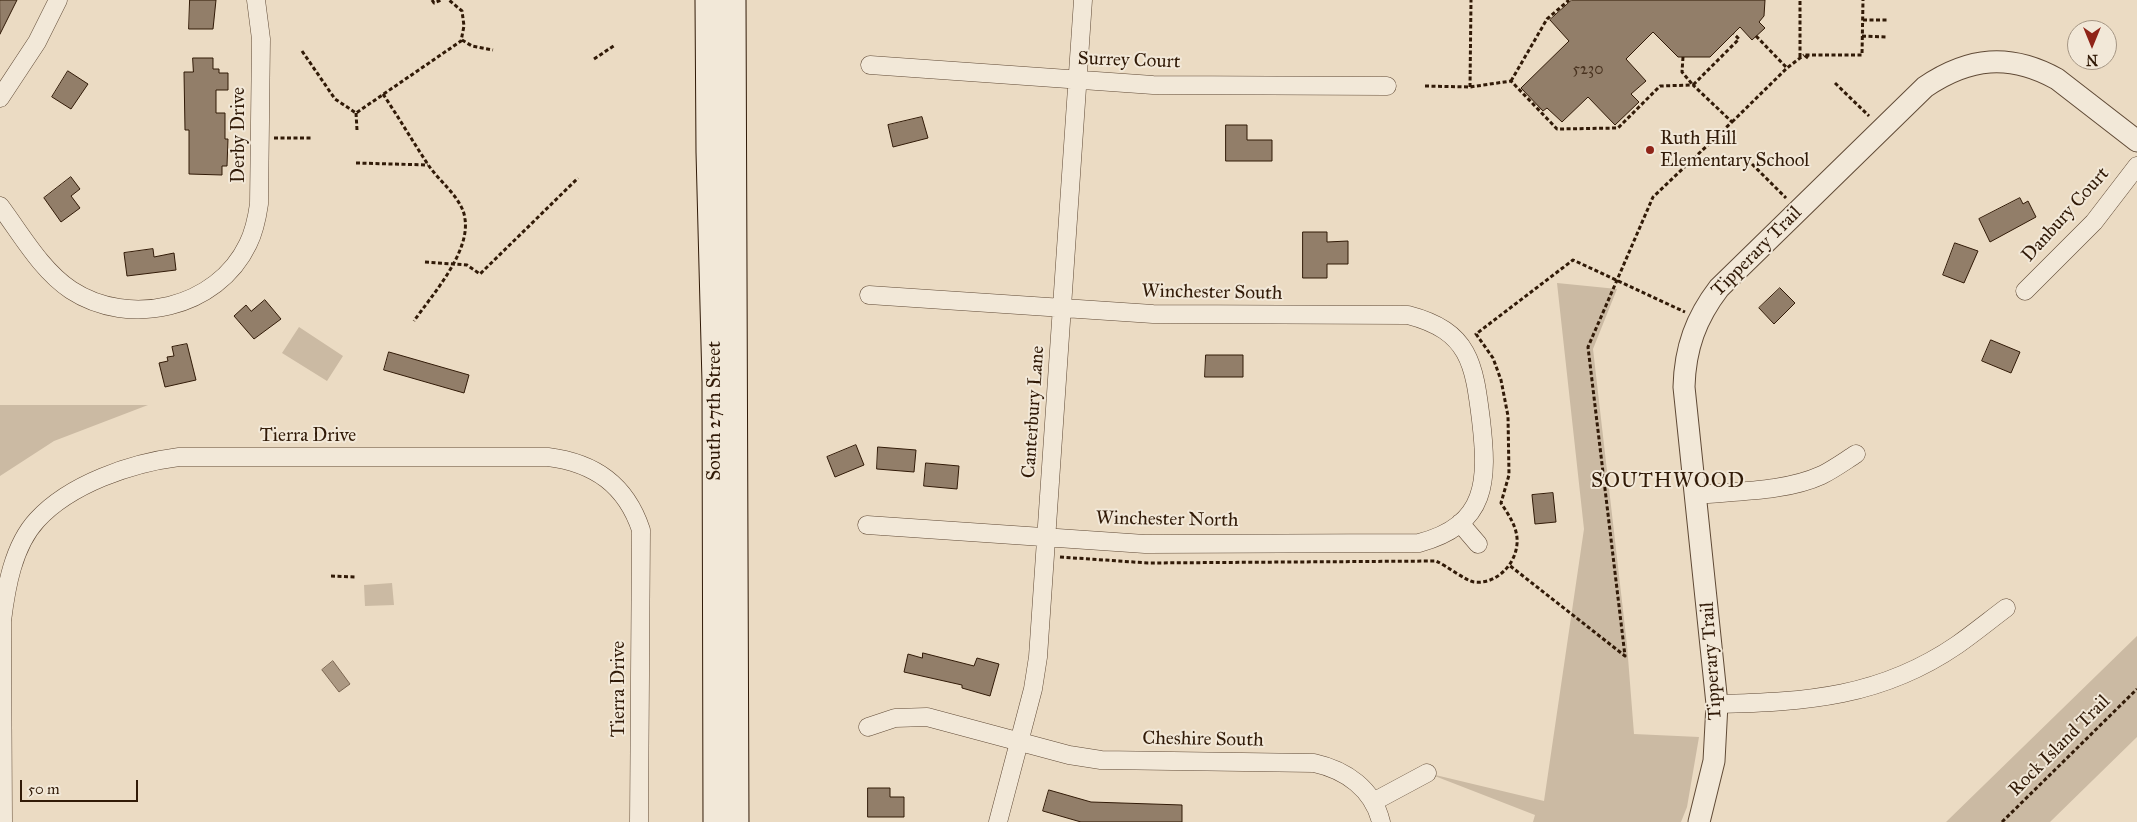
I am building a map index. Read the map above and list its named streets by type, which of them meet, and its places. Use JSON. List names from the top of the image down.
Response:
{
  "streets": {
    "main road": ["South 27th Street"],
    "street": [
      "Surrey Court",
      "Derby Drive",
      "Danbury Court",
      "Tipperary Trail",
      "Winchester South",
      "Canterbury Lane",
      "Tierra Drive",
      "Winchester North",
      "Cheshire South"
    ],
    "path": ["Rock Island Trail"]
  },
  "crossings": [
    ["Surrey Court", "Canterbury Lane"],
    ["Winchester South", "Canterbury Lane"],
    ["Winchester South", "Winchester North"],
    ["Canterbury Lane", "Winchester North"],
    ["Canterbury Lane", "Cheshire South"]
  ],
  "districts": ["SOUTHWOOD"],
  "places": ["Ruth Hill Elementary School"],
  "house_numbers": ["5230"],
  "scale_bar": "50 m",
  "north": "bottom"
}
